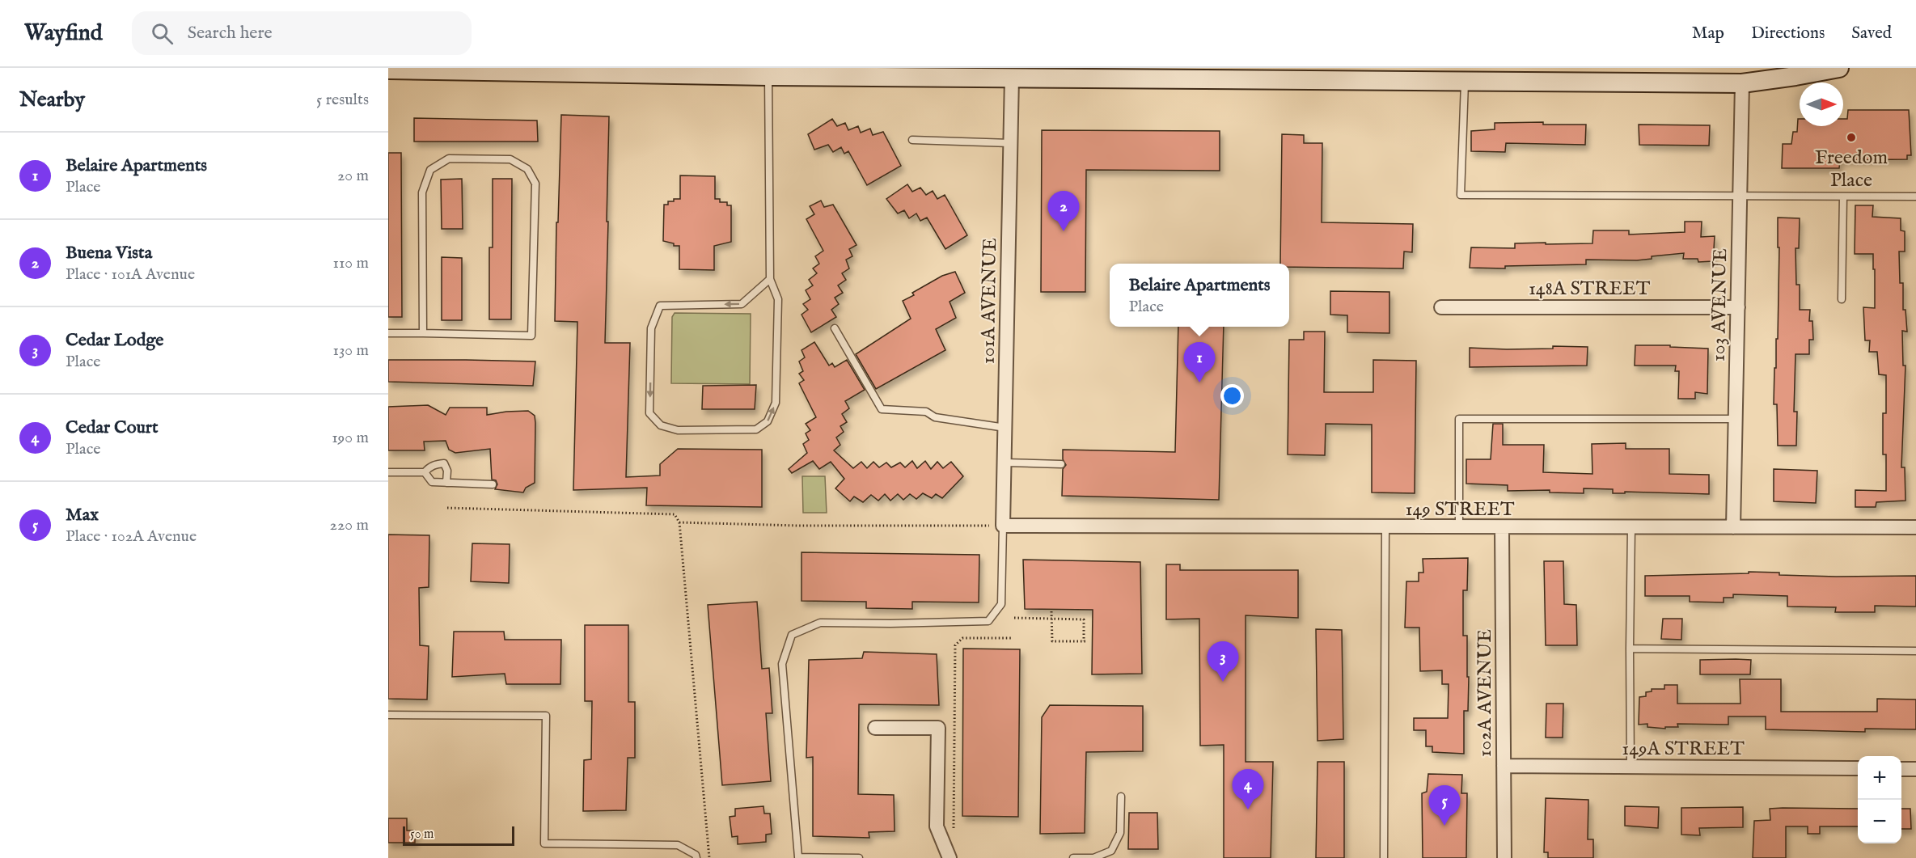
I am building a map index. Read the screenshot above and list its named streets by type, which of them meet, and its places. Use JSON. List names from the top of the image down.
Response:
{
  "streets": {
    "street": [
      "148A STREET",
      "101A AVENUE",
      "103 AVENUE",
      "149 STREET",
      "102A AVENUE",
      "149A STREET"
    ]
  },
  "crossings": [
    ["148A STREET", "103 AVENUE"],
    ["101A AVENUE", "149 STREET"],
    ["103 AVENUE", "149 STREET"],
    ["149 STREET", "102A AVENUE"],
    ["102A AVENUE", "149A STREET"]
  ],
  "places": ["Freedom Place"],
  "scale_bar": "50 m",
  "north": "right",
  "page": {
    "header": "Wayfind",
    "search": "Search here",
    "nav": ["Map", "Directions", "Saved"],
    "heading": ["Nearby", "5 results"],
    "list": [
      {
        "mark": "1",
        "name": "Belaire Apartments",
        "note": "Place",
        "value": "20 m"
      },
      {
        "mark": "2",
        "name": "Buena Vista",
        "note": "Place · 101A Avenue",
        "value": "110 m"
      },
      {
        "mark": "3",
        "name": "Cedar Lodge",
        "note": "Place",
        "value": "130 m"
      },
      {
        "mark": "4",
        "name": "Cedar Court",
        "note": "Place",
        "value": "190 m"
      },
      {
        "mark": "5",
        "name": "Max",
        "note": "Place · 102A Avenue",
        "value": "220 m"
      }
    ],
    "pins": [
      "2",
      "1",
      "3",
      "4",
      "5"
    ],
    "popup": ["Belaire Apartments", "Place"],
    "map_buttons": ["+", "−"],
    "scale": "50 m"
  }
}
